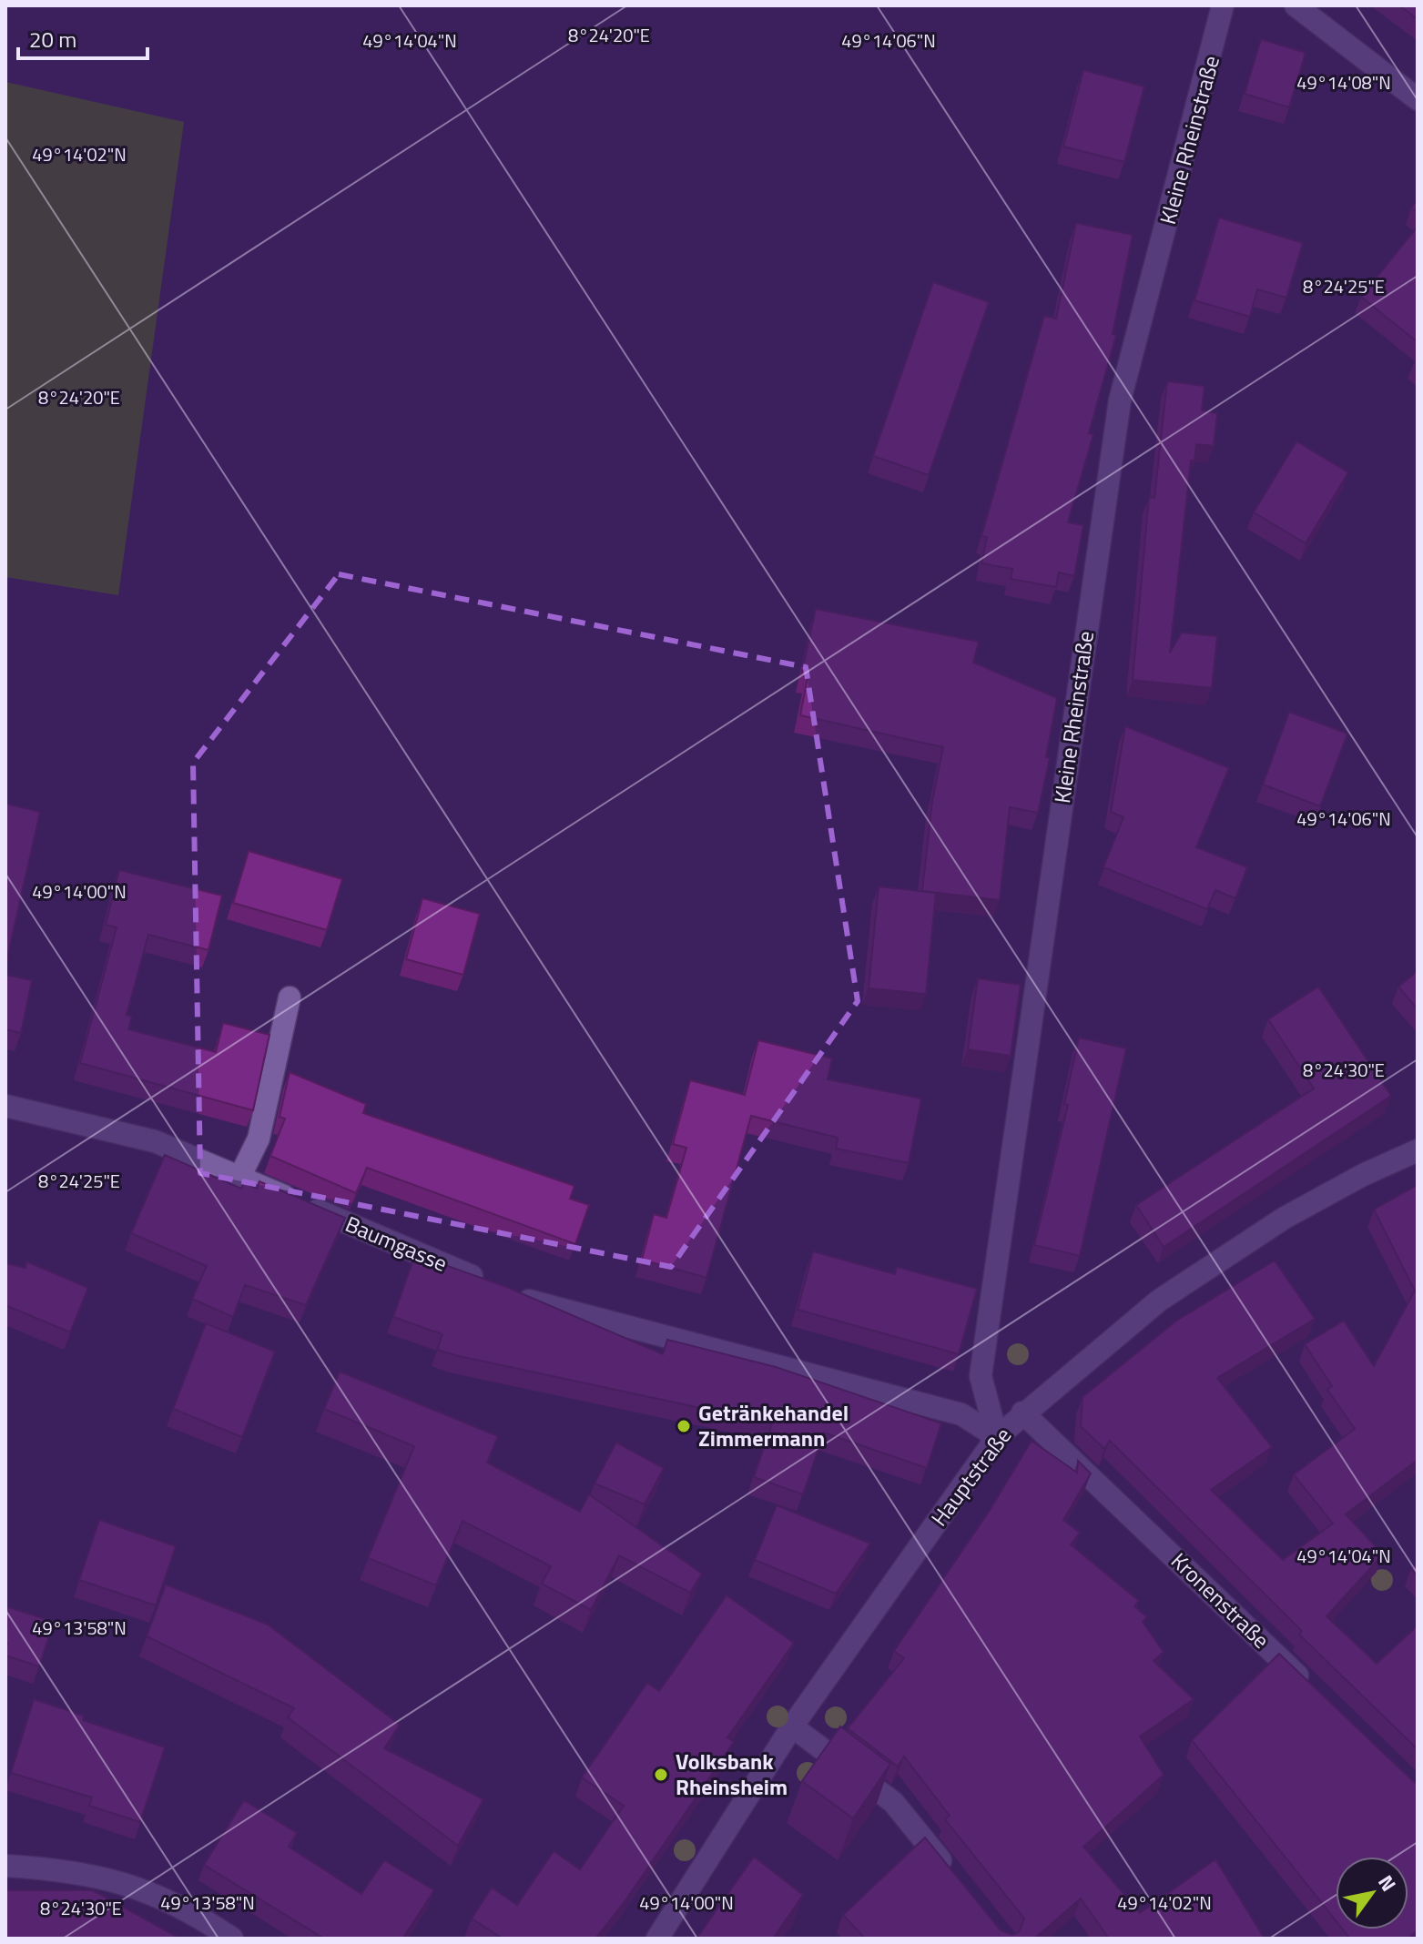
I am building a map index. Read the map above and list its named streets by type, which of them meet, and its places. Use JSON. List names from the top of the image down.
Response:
{
  "streets": {
    "street": [
      "Kleine Rheinstraße",
      "Baumgasse",
      "Hauptstraße",
      "Kronenstraße"
    ]
  },
  "crossings": [
    ["Kleine Rheinstraße", "Baumgasse"],
    ["Kleine Rheinstraße", "Hauptstraße"],
    ["Baumgasse", "Hauptstraße"],
    ["Hauptstraße", "Kronenstraße"]
  ],
  "places": ["Getränkehandel Zimmermann", "Volksbank Rheinsheim"],
  "scale_bar": "20 m",
  "north": "top right",
  "coordinates": [
    "8°24'20\"E",
    "49°14'04\"N",
    "49°14'06\"N",
    "49°14'08\"N",
    "49°14'02\"N",
    "8°24'25\"E",
    "49°14'00\"N",
    "8°24'30\"E",
    "49°13'58\"N"
  ]
}
